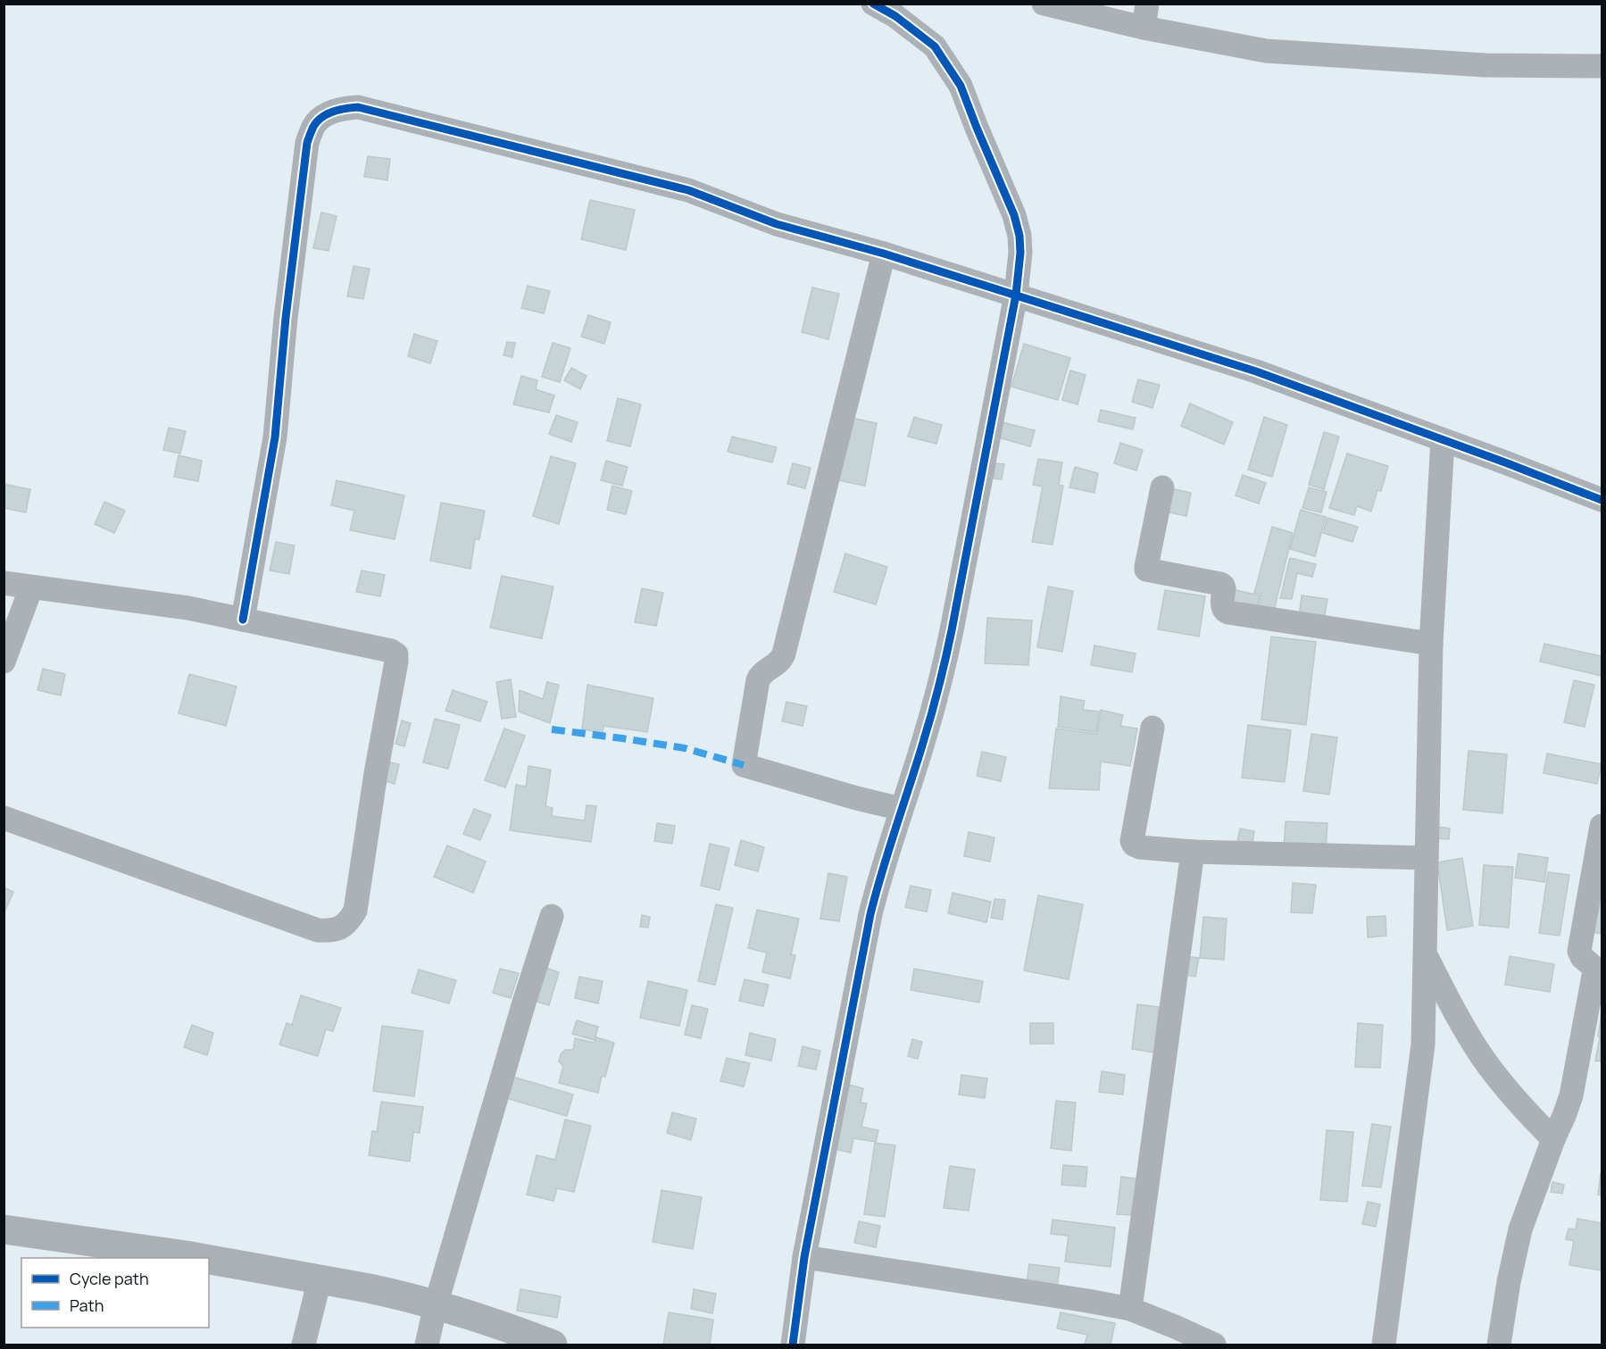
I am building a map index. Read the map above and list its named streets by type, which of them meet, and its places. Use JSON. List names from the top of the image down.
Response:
{
  "legend": ["Cycle path", "Path"]
}
